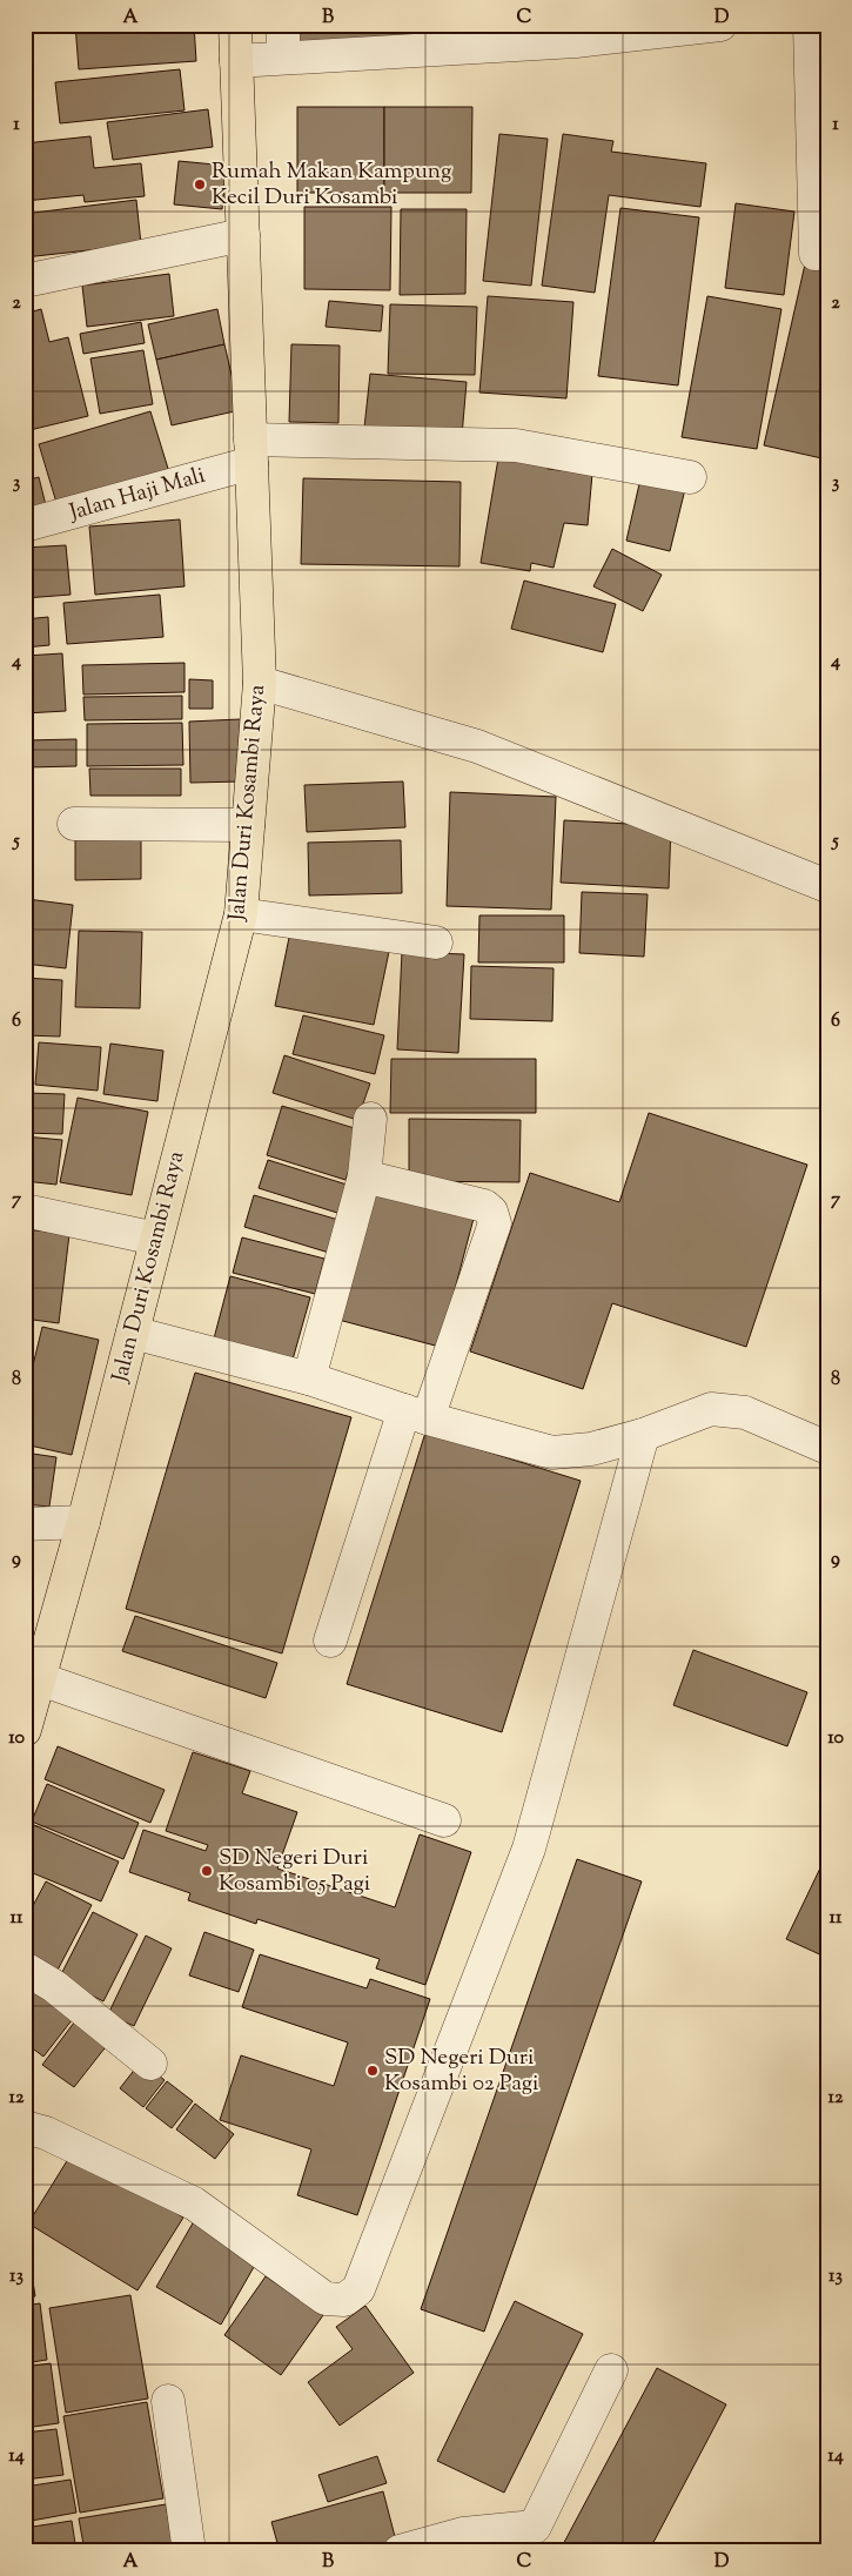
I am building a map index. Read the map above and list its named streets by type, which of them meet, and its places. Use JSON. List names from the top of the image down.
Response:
{
  "streets": {
    "main road": ["Jalan Duri Kosambi Raya"],
    "street": ["Jalan Haji Mali"]
  },
  "crossings": [
    ["Jalan Haji Mali", "Jalan Duri Kosambi Raya"]
  ],
  "places": ["Rumah Makan Kampung Kecil Duri Kosambi", "SD Negeri Duri Kosambi 05 Pagi", "SD Negeri Duri Kosambi 02 Pagi"],
  "grid": {
    "columns": [
      "A",
      "B",
      "C",
      "D"
    ],
    "rows": [
      "1",
      "2",
      "3",
      "4",
      "5",
      "6",
      "7",
      "8",
      "9",
      "10",
      "11",
      "12",
      "13",
      "14"
    ]
  }
}
